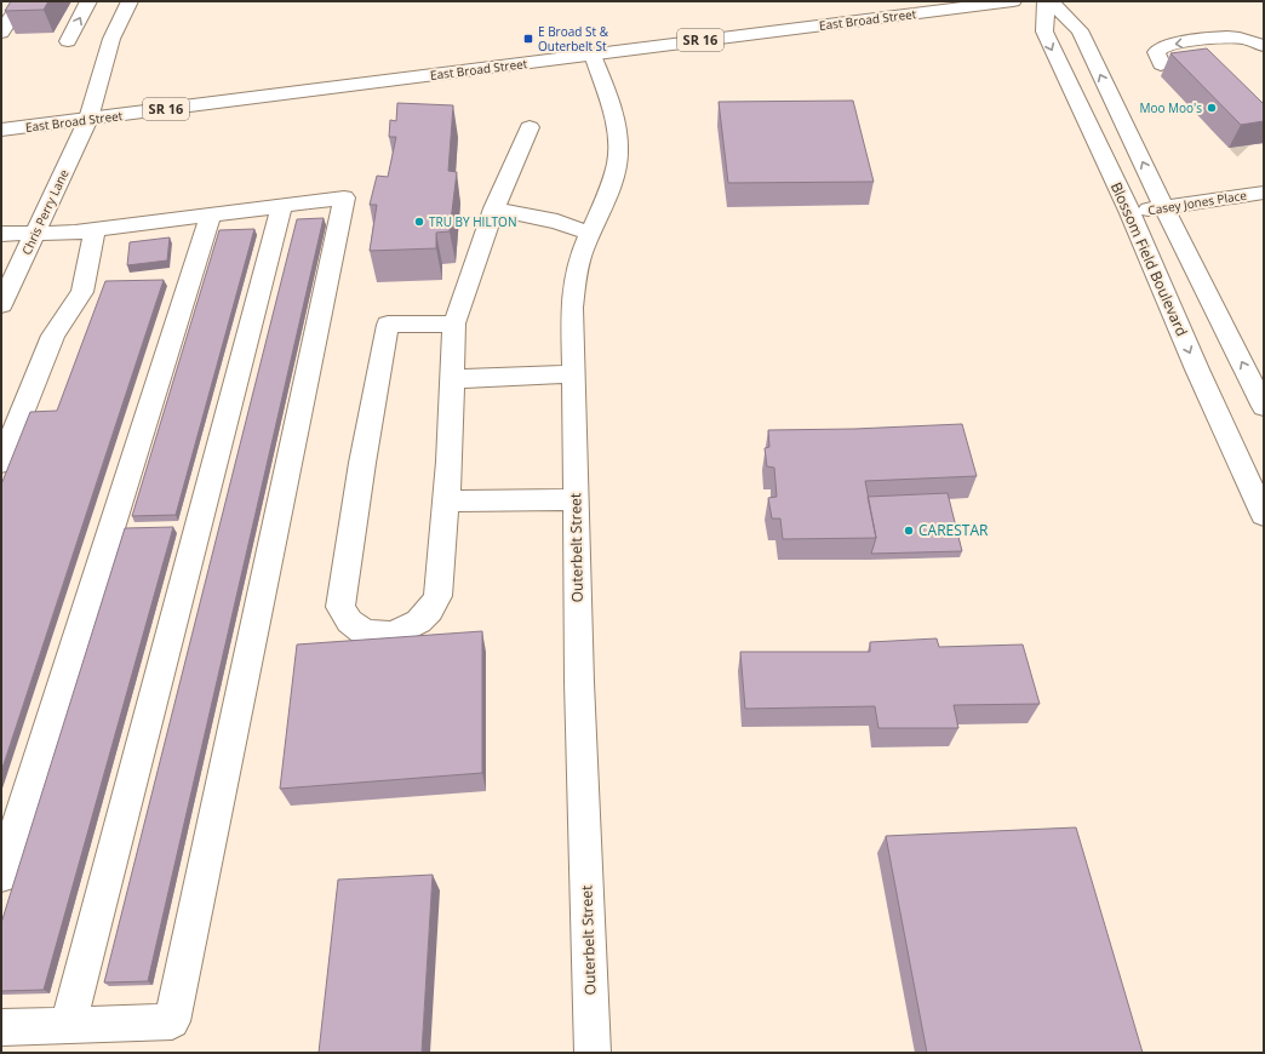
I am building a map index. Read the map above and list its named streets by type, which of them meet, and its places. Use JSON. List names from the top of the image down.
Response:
{
  "streets": {
    "main road": [
      "East Broad Street",
      "SR 16",
      "Casey Jones Place",
      "Chris Perry Lane",
      "Blossom Field Boulevard",
      "Outerbelt Street"
    ]
  },
  "crossings": [
    ["East Broad Street", "Chris Perry Lane"],
    ["East Broad Street", "Outerbelt Street"],
    ["Casey Jones Place", "Blossom Field Boulevard"]
  ],
  "places": {
    "transit": ["E Broad St & Outerbelt St"],
    "other": ["Moo Moo's", "TRU BY HILTON", "CARESTAR"]
  }
}
